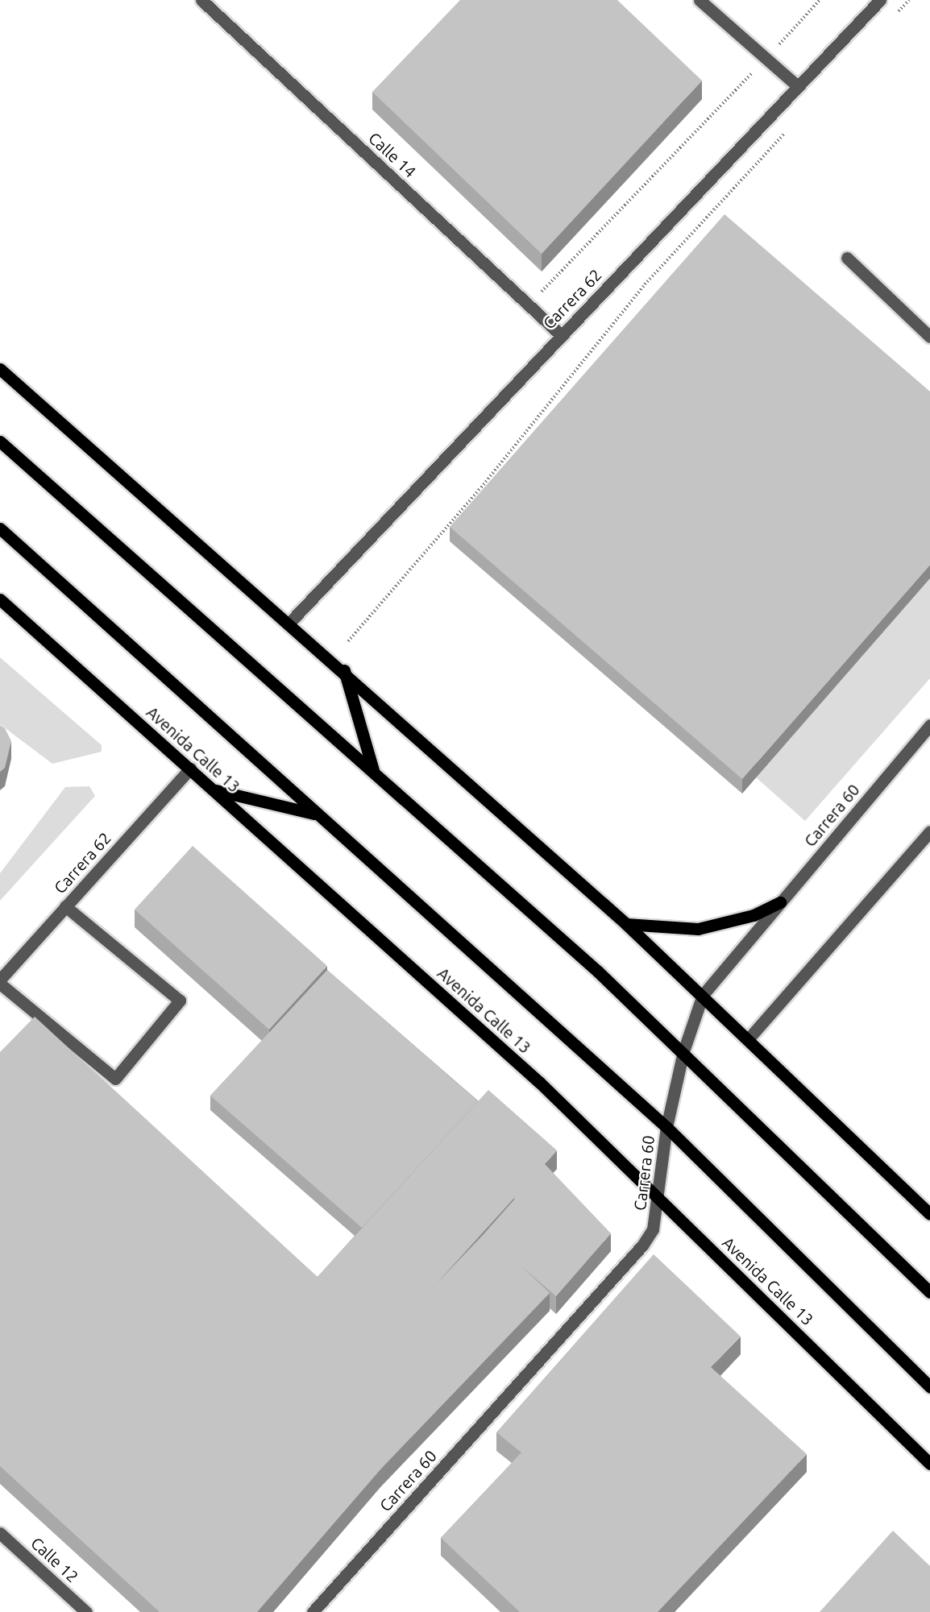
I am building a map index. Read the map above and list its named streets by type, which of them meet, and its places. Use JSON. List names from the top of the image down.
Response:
{
  "streets": {
    "main road": ["Avenida Calle 13"],
    "street": [
      "Calle 14",
      "Carrera 62",
      "Carrera 60",
      "Calle 12"
    ]
  },
  "crossings": [
    ["Calle 14", "Carrera 62"],
    ["Carrera 62", "Avenida Calle 13"],
    ["Avenida Calle 13", "Carrera 60"]
  ]
}
